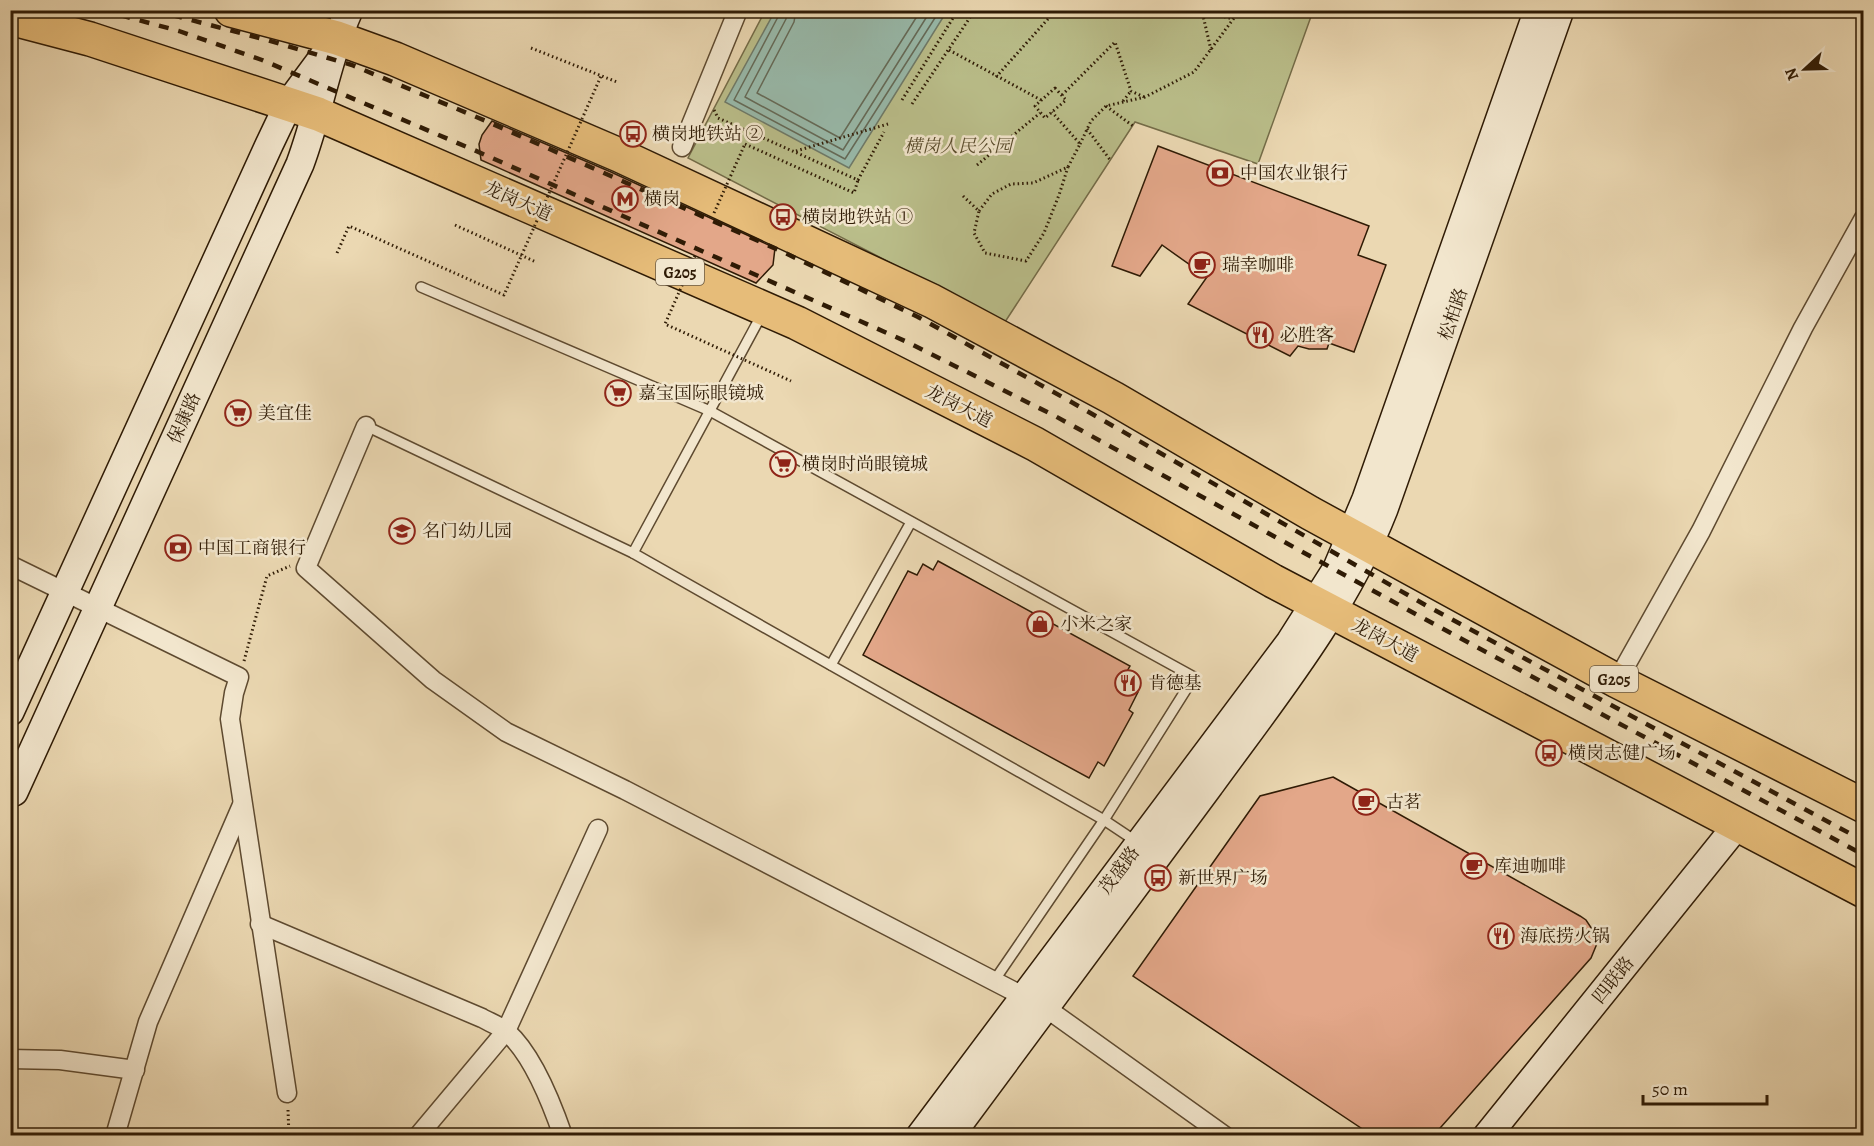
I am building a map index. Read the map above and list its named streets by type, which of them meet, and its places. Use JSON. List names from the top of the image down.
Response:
{
  "streets": {
    "highway": ["龙岗大道", "G205"],
    "street": [
      "松柏路",
      "保康路",
      "茂盛路",
      "四联路"
    ]
  },
  "crossings": [
    ["龙岗大道", "松柏路"],
    ["龙岗大道", "保康路"],
    ["龙岗大道", "茂盛路"],
    ["龙岗大道", "四联路"],
    ["G205", "松柏路"],
    ["G205", "保康路"],
    ["松柏路", "茂盛路"]
  ],
  "parks": ["横岗人民公园"],
  "places": {
    "bus stop": [
      "横岗地铁站 ②",
      "横岗地铁站 ①",
      "横岗志健广场",
      "新世界广场"
    ],
    "bank": ["中国农业银行", "中国工商银行"],
    "metro station": ["横岗"],
    "cafe": ["瑞幸咖啡", "古茗", "库迪咖啡"],
    "restaurant": ["必胜客", "肯德基", "海底捞火锅"],
    "supermarket": ["嘉宝国际眼镜城", "美宜佳", "横岗时尚眼镜城"],
    "school or university": ["名门幼儿园"],
    "shop": ["小米之家"]
  },
  "scale_bar": "50 m",
  "north": "left"
}
